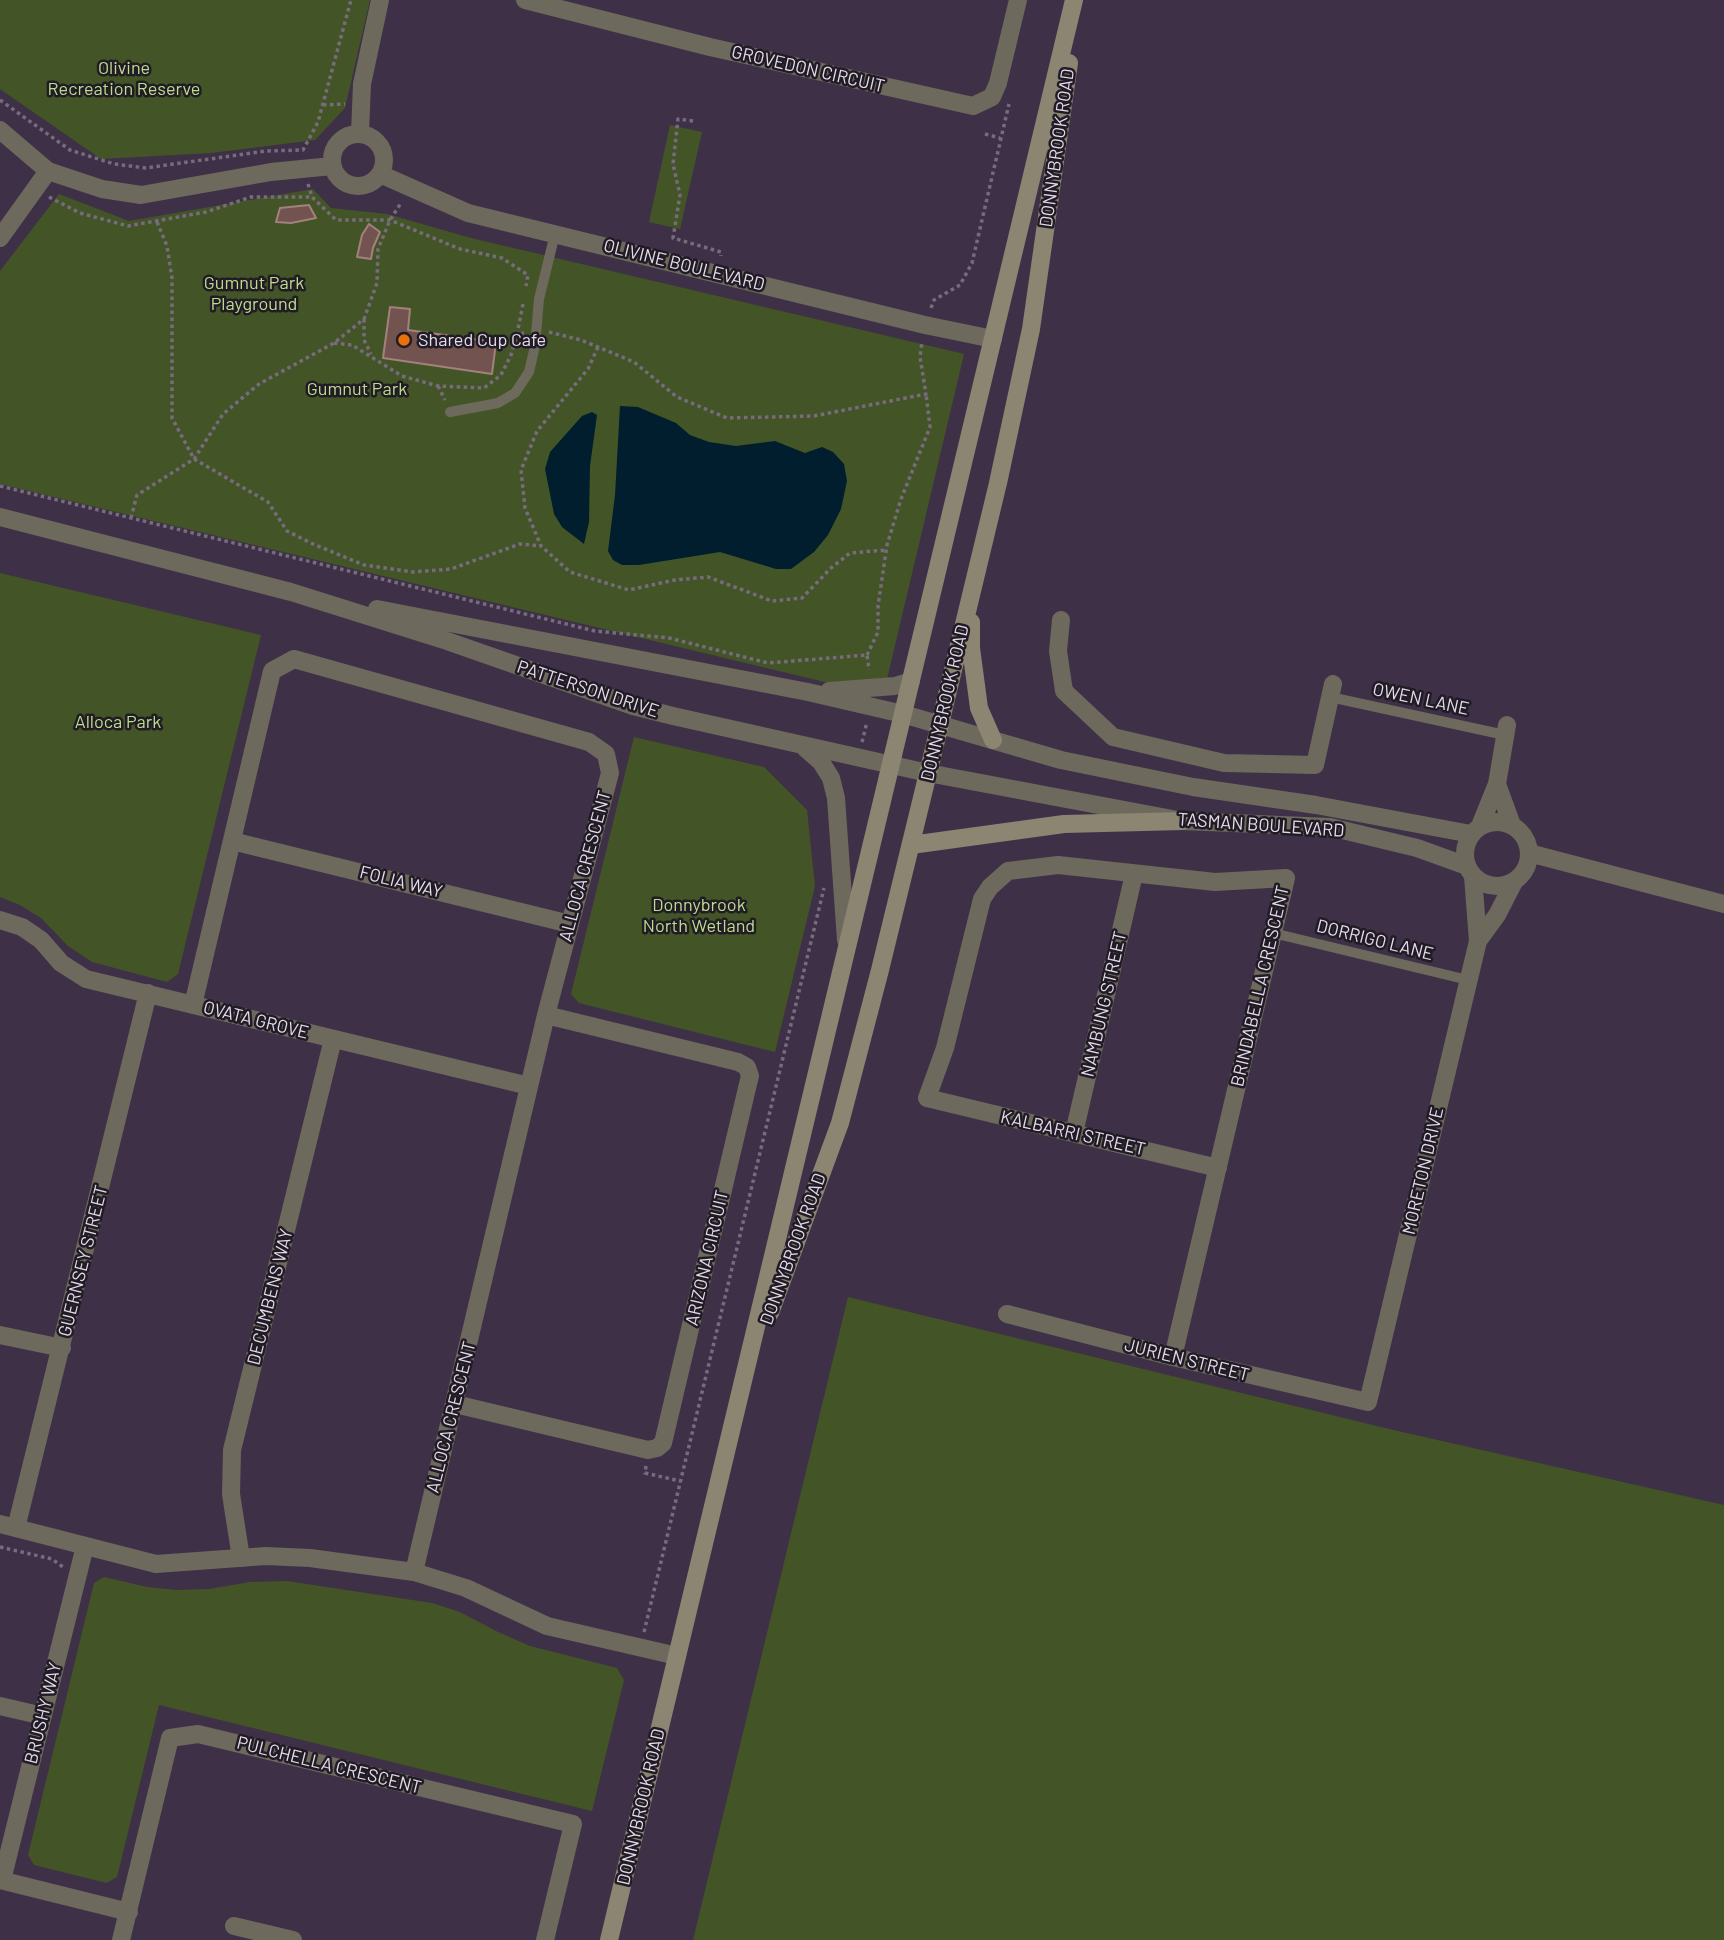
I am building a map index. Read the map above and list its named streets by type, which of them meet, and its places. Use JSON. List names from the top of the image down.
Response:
{
  "streets": {
    "main road": ["DONNYBROOK ROAD"],
    "street": [
      "GROVEDON CIRCUIT",
      "OLIVINE BOULEVARD",
      "PATTERSON DRIVE",
      "TASMAN BOULEVARD",
      "ALLOCA CRESCENT",
      "FOLIA WAY",
      "BRINDABELLA CRESCENT",
      "NAMBUNG STREET",
      "OVATA GROVE",
      "KALBARRI STREET",
      "MORETON DRIVE",
      "ARIZONA CIRCUIT",
      "GUERNSEY STREET",
      "DECUMBENS WAY",
      "JURIEN STREET",
      "BRUSHY WAY",
      "PULCHELLA CRESCENT"
    ],
    "lane": ["OWEN LANE", "DORRIGO LANE"]
  },
  "crossings": [
    ["DONNYBROOK ROAD", "OLIVINE BOULEVARD"],
    ["DONNYBROOK ROAD", "PATTERSON DRIVE"],
    ["DONNYBROOK ROAD", "TASMAN BOULEVARD"],
    ["PATTERSON DRIVE", "TASMAN BOULEVARD"],
    ["TASMAN BOULEVARD", "MORETON DRIVE"],
    ["ALLOCA CRESCENT", "FOLIA WAY"],
    ["ALLOCA CRESCENT", "OVATA GROVE"],
    ["ALLOCA CRESCENT", "ARIZONA CIRCUIT"],
    ["DORRIGO LANE", "BRINDABELLA CRESCENT"],
    ["DORRIGO LANE", "MORETON DRIVE"],
    ["BRINDABELLA CRESCENT", "NAMBUNG STREET"],
    ["BRINDABELLA CRESCENT", "KALBARRI STREET"],
    ["BRINDABELLA CRESCENT", "JURIEN STREET"],
    ["NAMBUNG STREET", "KALBARRI STREET"],
    ["OVATA GROVE", "GUERNSEY STREET"],
    ["OVATA GROVE", "DECUMBENS WAY"],
    ["MORETON DRIVE", "JURIEN STREET"]
  ],
  "parks": [
    "Olivine Recreation Reserve",
    "Gumnut Park Playground",
    "Gumnut Park",
    "Alloca Park",
    "Donnybrook North Wetland"
  ],
  "places": ["Shared Cup Cafe"]
}
